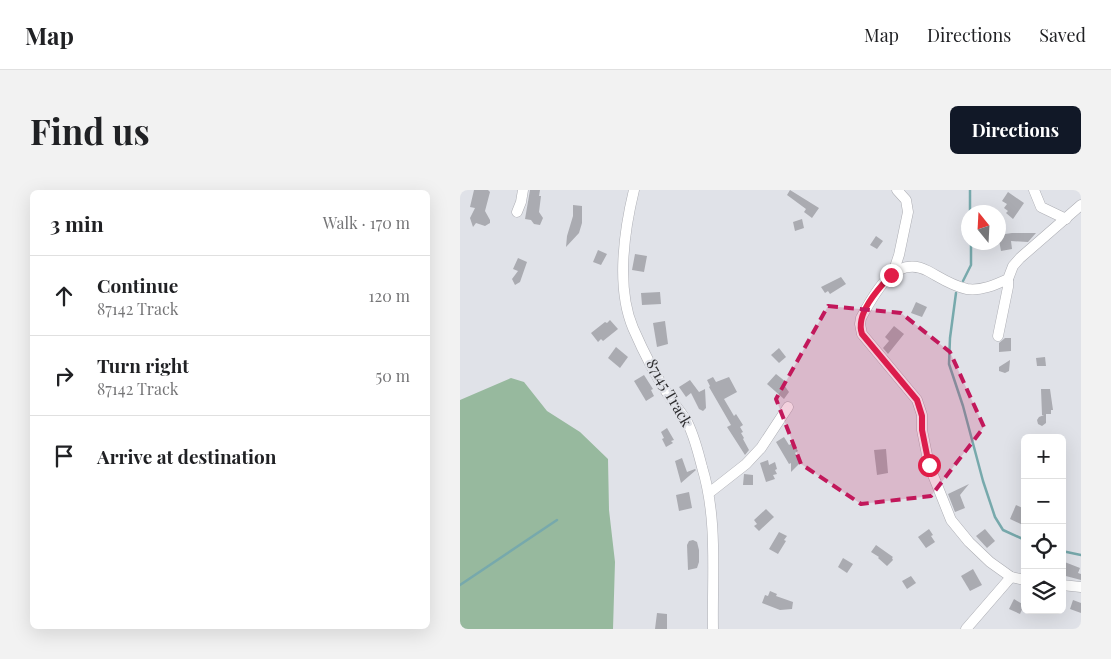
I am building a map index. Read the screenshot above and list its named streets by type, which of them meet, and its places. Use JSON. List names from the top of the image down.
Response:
{
  "streets": {
    "street": ["87145 Track"]
  },
  "north": "top",
  "page": {
    "header": "Map",
    "nav": ["Map", "Directions", "Saved"],
    "buttons": "Directions",
    "title": "Find us",
    "heading": ["3 min", "Walk · 170 m"],
    "list": [
      ["Continue", "87142 Track", "120 m"],
      ["Turn right", "87142 Track", "50 m"],
      "Arrive at destination"
    ],
    "map_buttons": ["+", "−"]
  }
}
